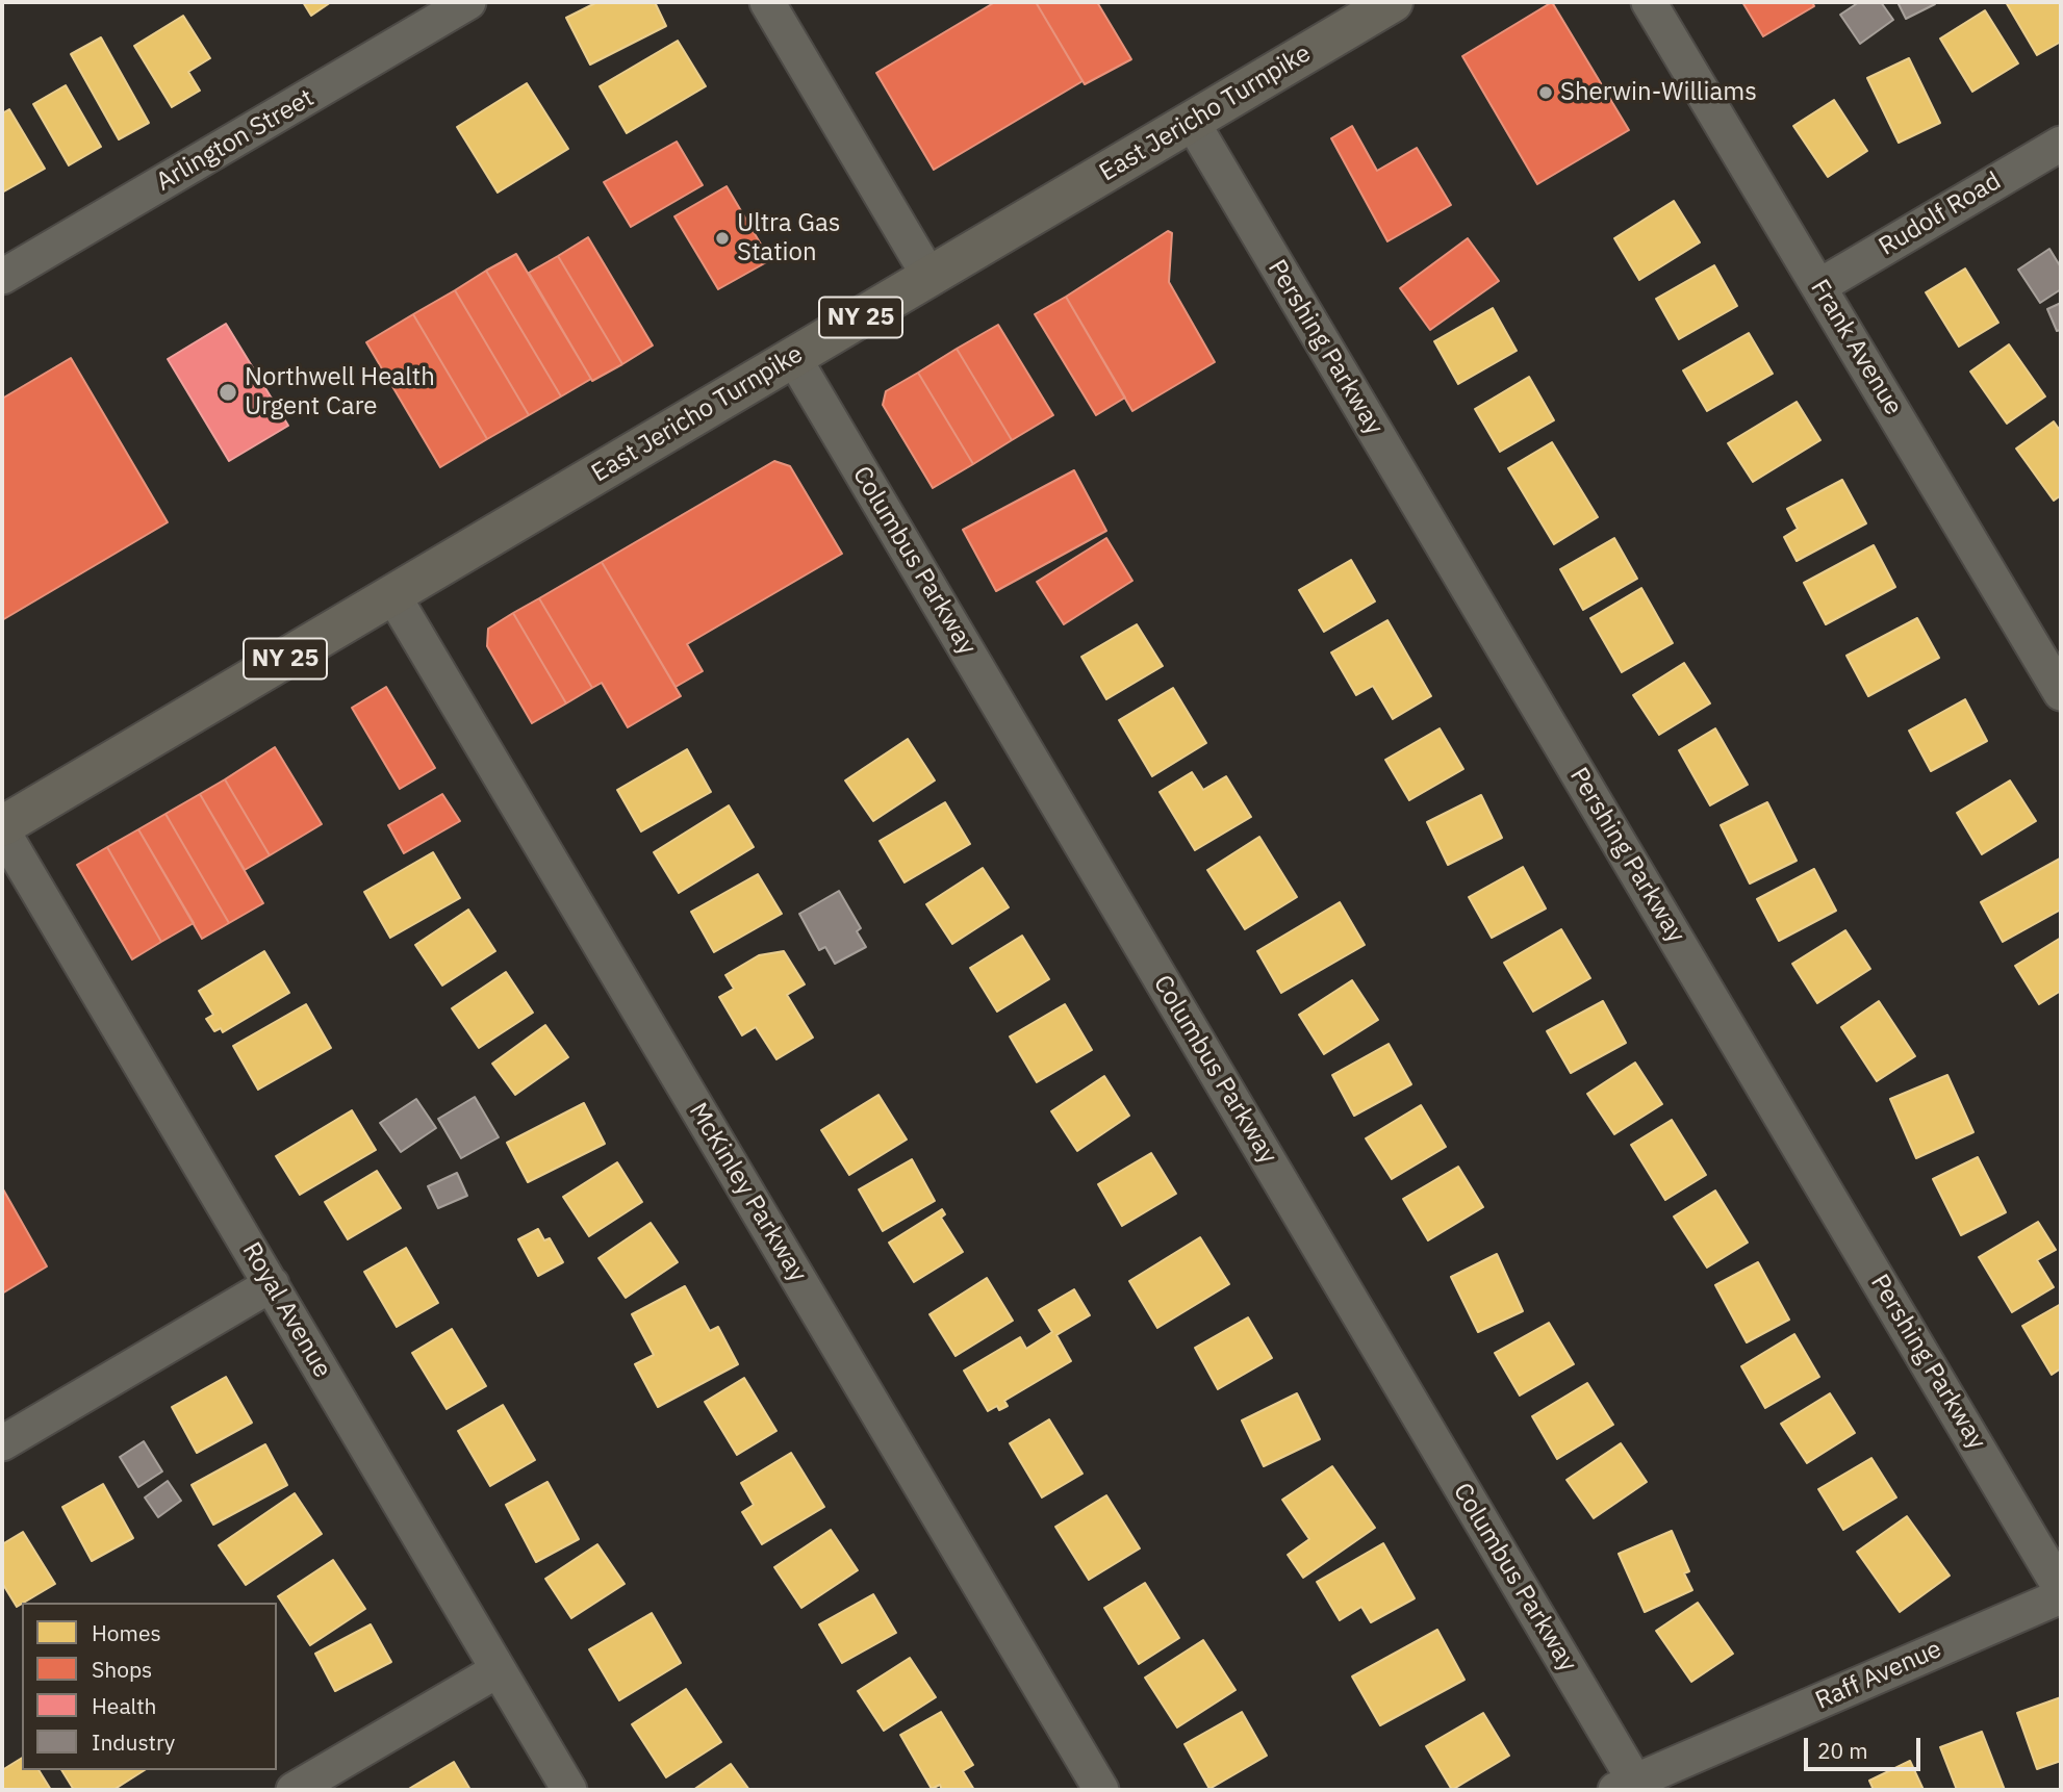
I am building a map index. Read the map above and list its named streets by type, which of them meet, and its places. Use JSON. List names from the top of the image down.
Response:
{
  "streets": {
    "main road": ["East Jericho Turnpike", "NY 25"],
    "street": [
      "Arlington Street",
      "Rudolf Road",
      "Pershing Parkway",
      "Frank Avenue",
      "Columbus Parkway",
      "McKinley Parkway",
      "Royal Avenue",
      "Raff Avenue"
    ]
  },
  "crossings": [
    ["East Jericho Turnpike", "Pershing Parkway"],
    ["East Jericho Turnpike", "Columbus Parkway"],
    ["East Jericho Turnpike", "McKinley Parkway"],
    ["East Jericho Turnpike", "Royal Avenue"],
    ["Rudolf Road", "Frank Avenue"],
    ["Columbus Parkway", "Raff Avenue"]
  ],
  "places": ["Sherwin-Williams", "Ultra Gas Station", "Northwell Health Urgent Care"],
  "legend": [
    "Homes",
    "Shops",
    "Health",
    "Industry"
  ],
  "scale_bar": "20 m"
}
